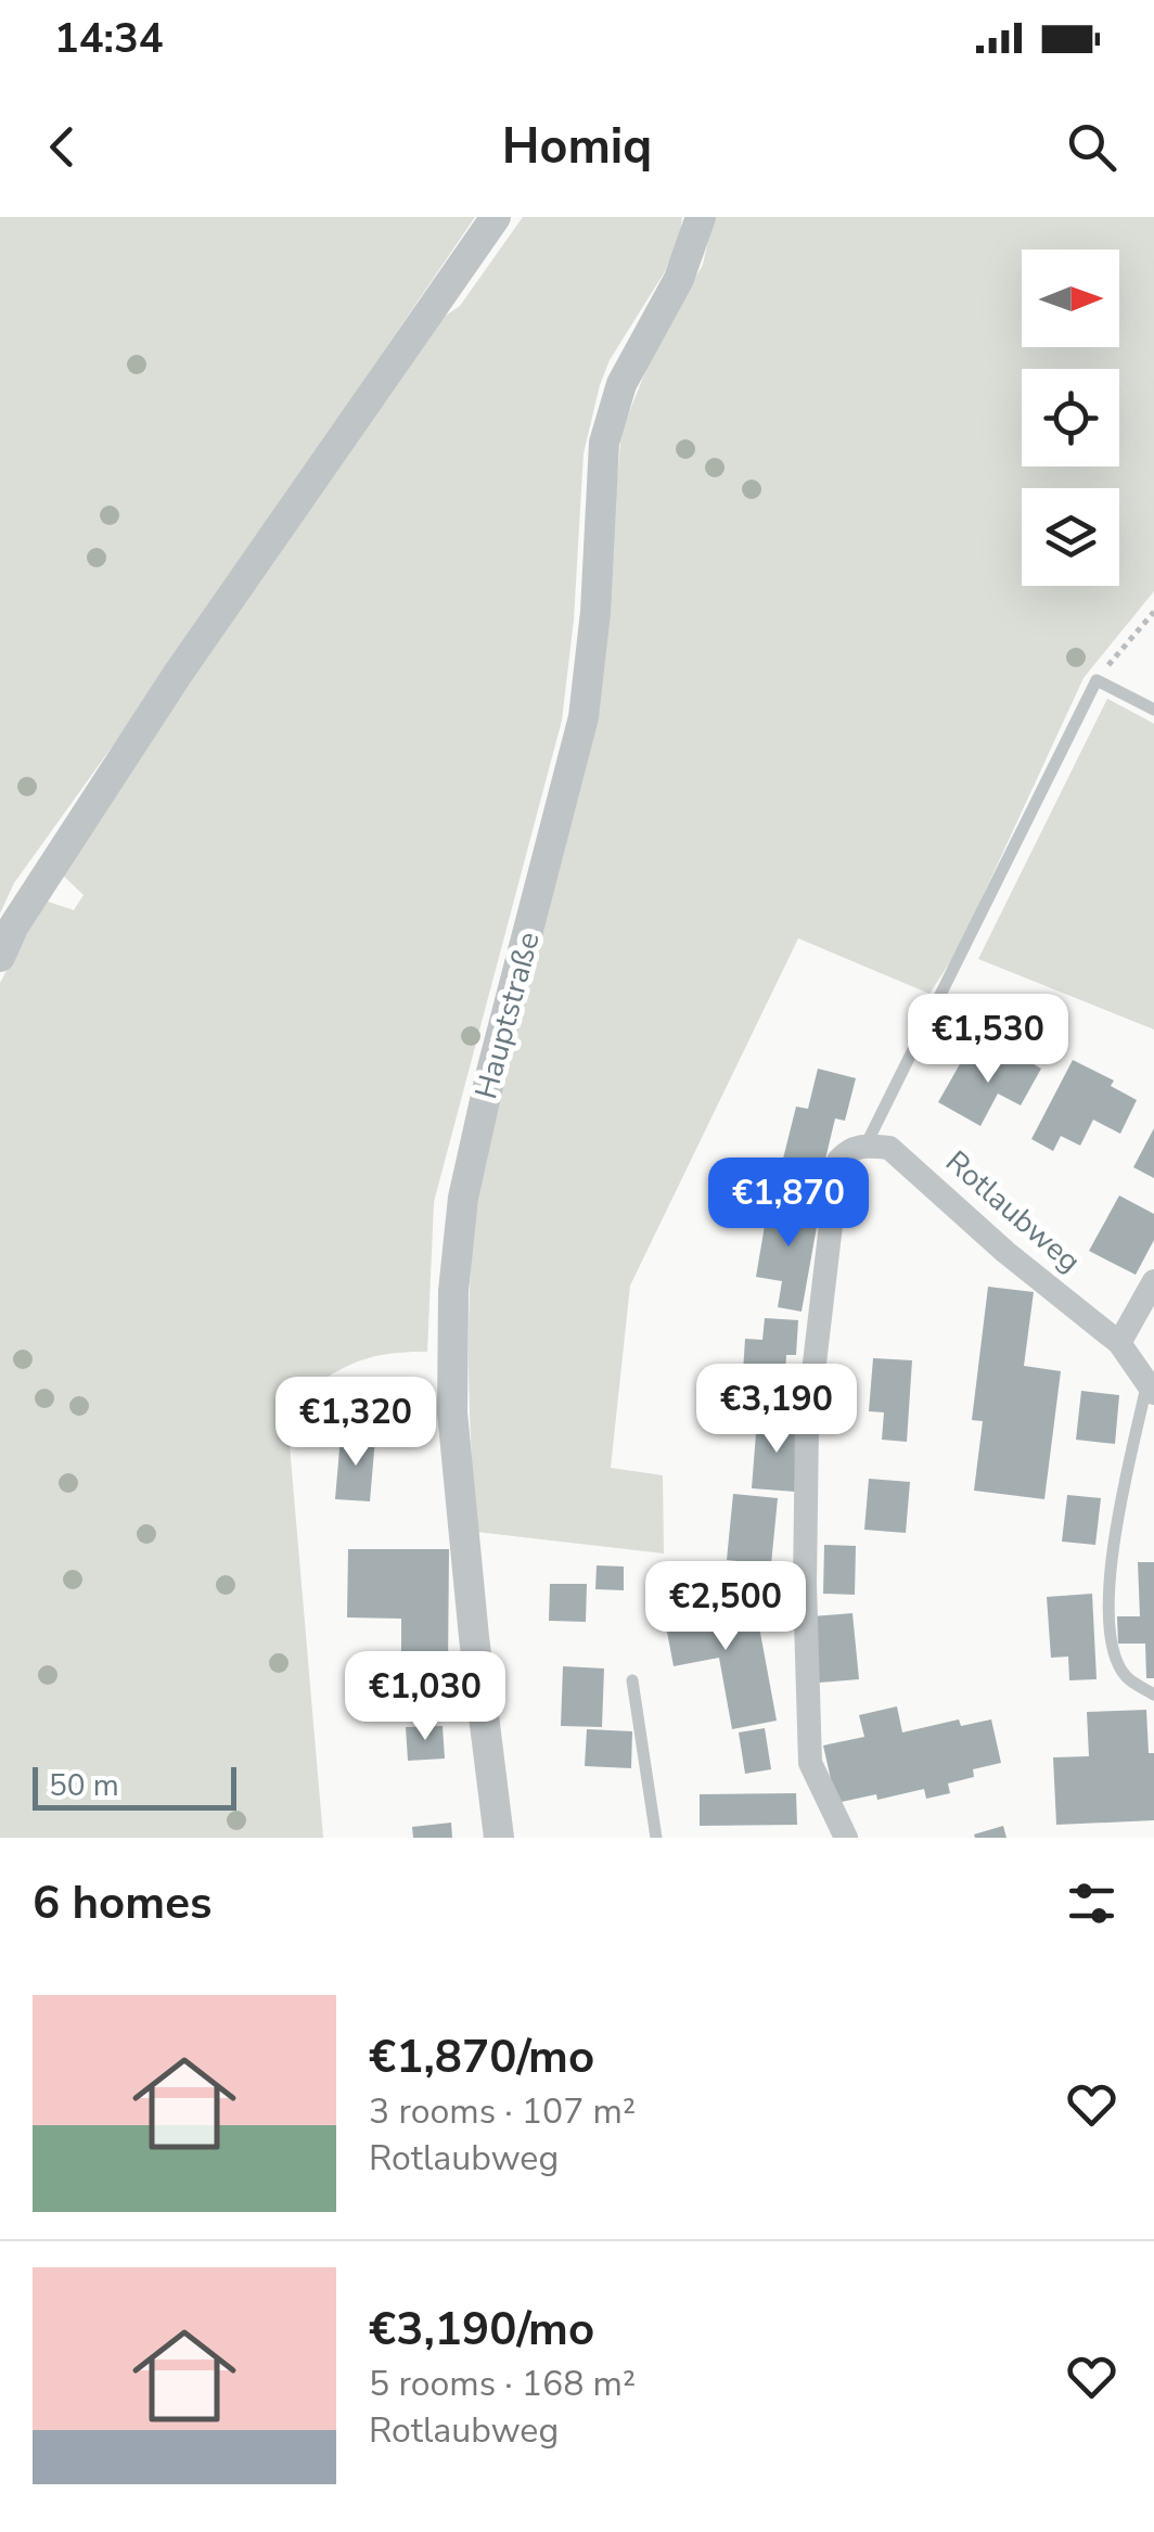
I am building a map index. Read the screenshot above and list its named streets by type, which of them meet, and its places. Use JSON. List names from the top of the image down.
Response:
{
  "streets": {
    "street": ["Hauptstraße", "Rotlaubweg"]
  },
  "scale_bar": "50 m",
  "north": "right",
  "page": {
    "status": "14:34",
    "header": "Homiq",
    "price": [
      "€1,530",
      "€1,870",
      "€3,190",
      "€1,320",
      "€2,500",
      "€1,030"
    ],
    "scale": "50 m",
    "heading": "6 homes",
    "list": [
      {
        "name": "€1,870/mo",
        "note": "3 rooms · 107 m² · Rotlaubweg"
      },
      {
        "name": "€3,190/mo",
        "note": "5 rooms · 168 m² · Rotlaubweg"
      }
    ]
  }
}
